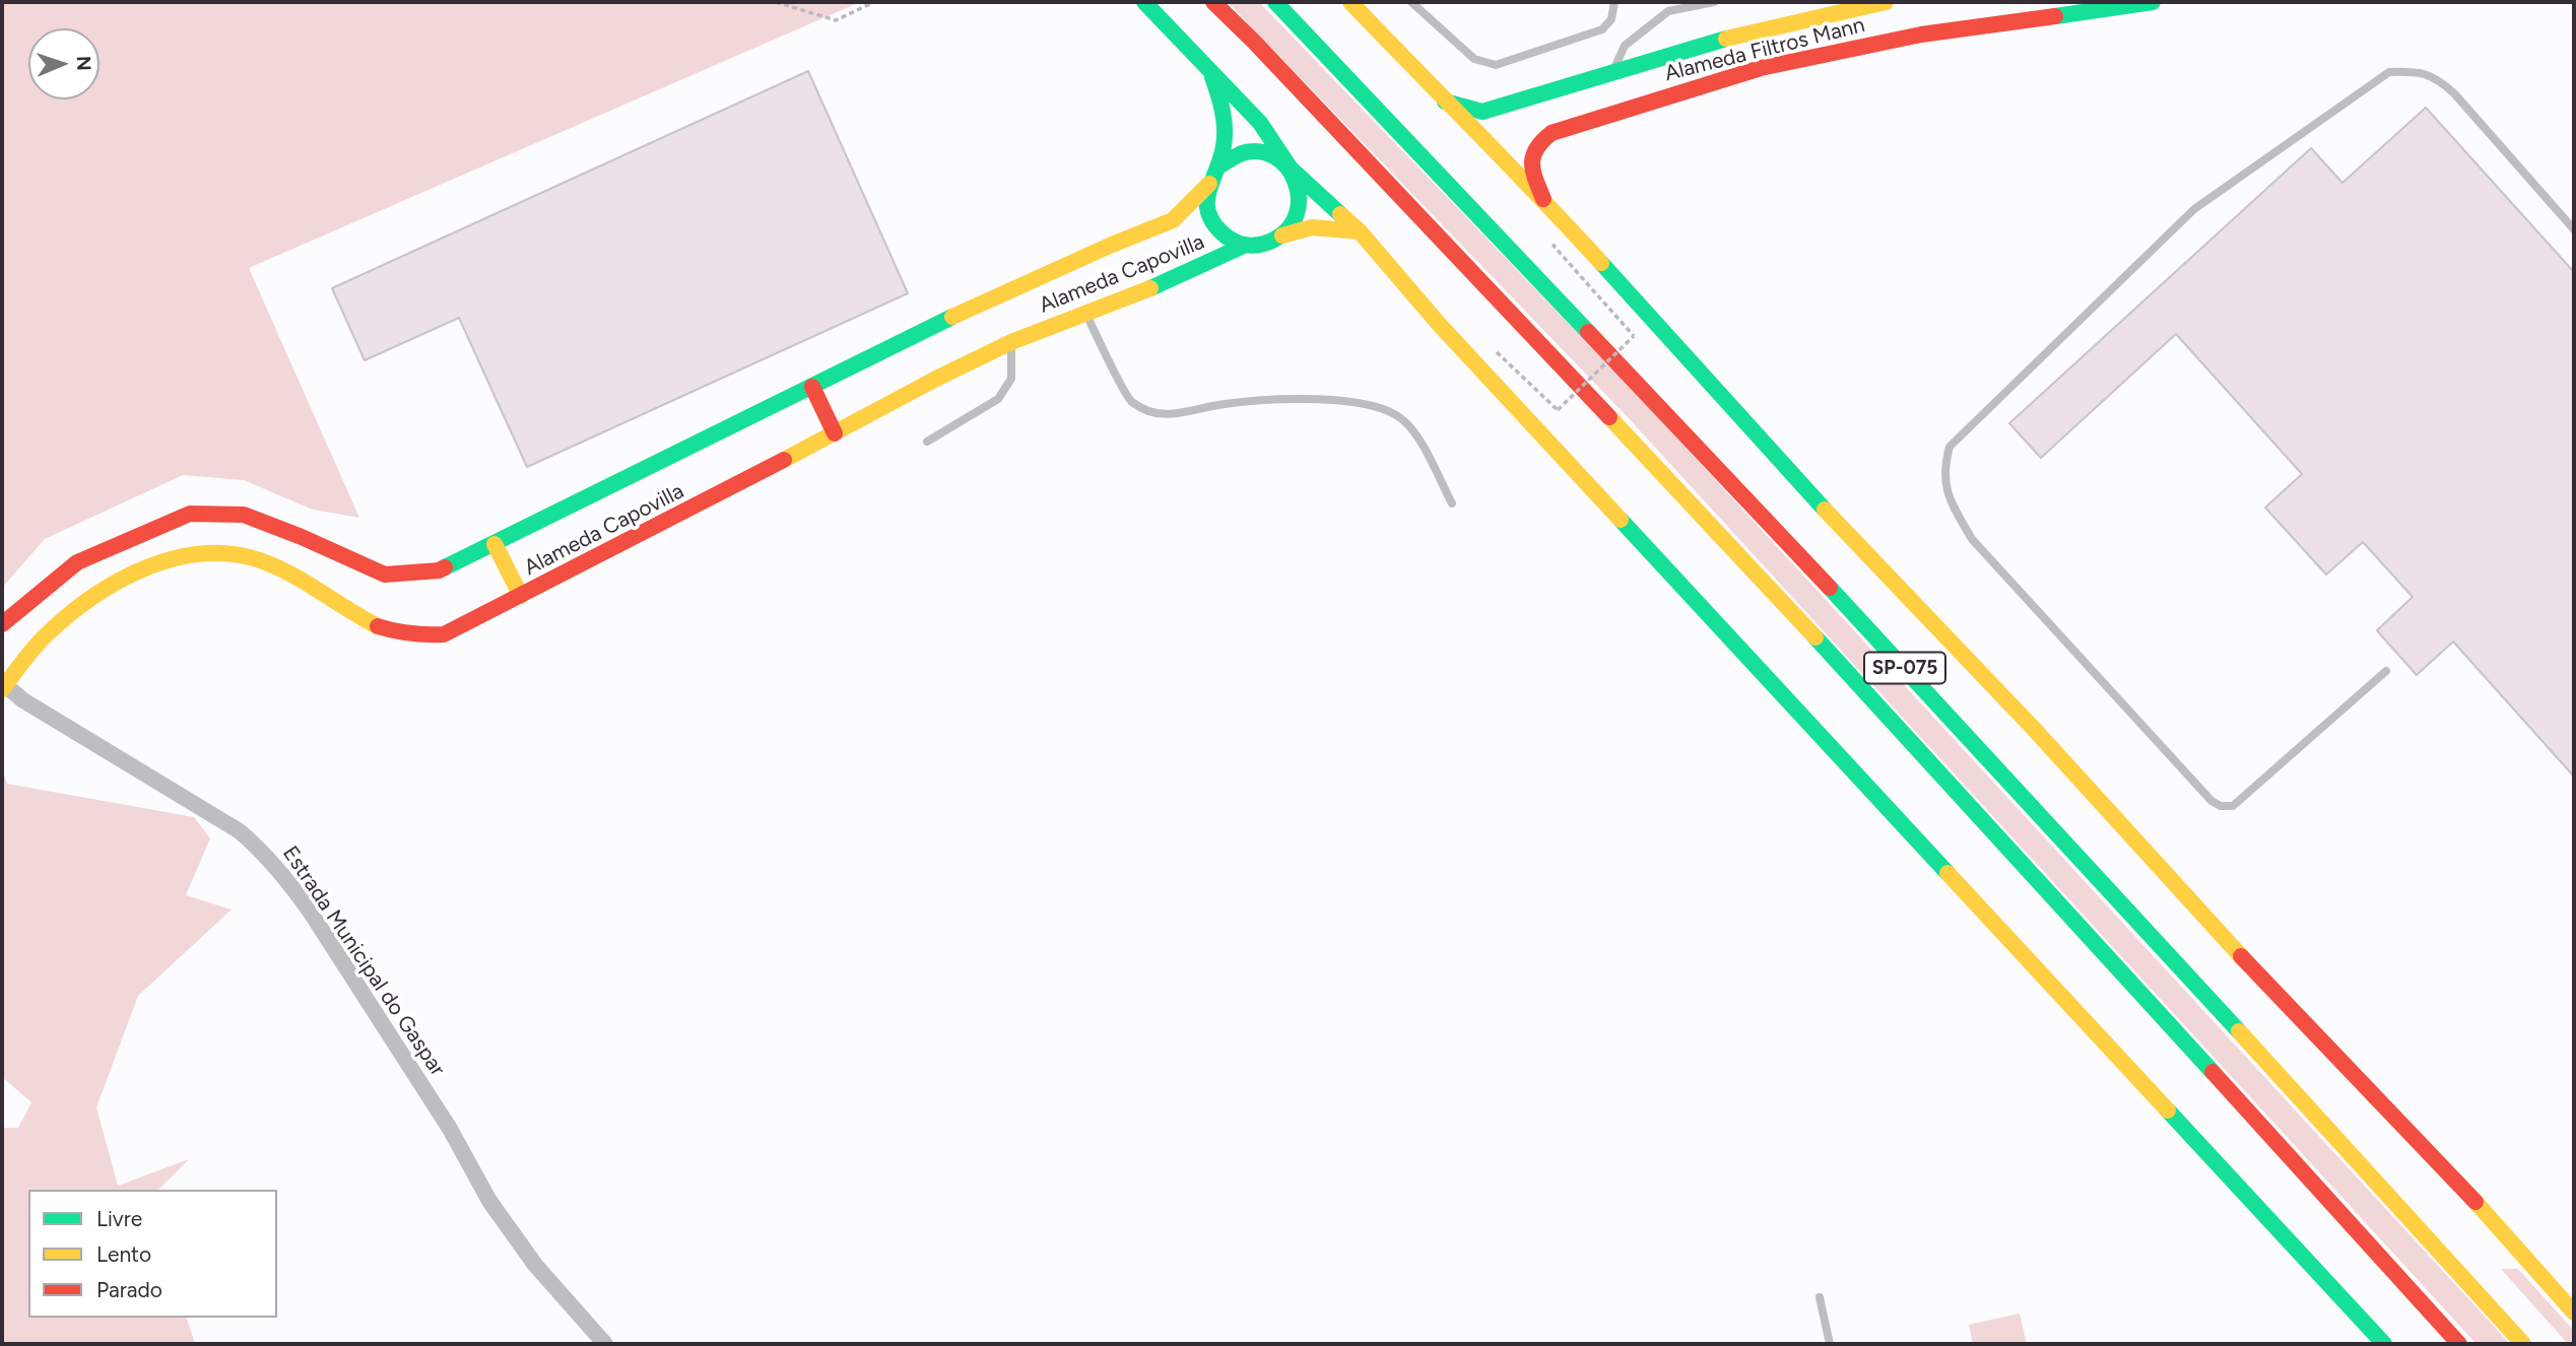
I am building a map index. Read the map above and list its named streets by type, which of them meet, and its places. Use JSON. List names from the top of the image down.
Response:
{
  "streets": {
    "main road": ["Alameda Filtros Mann", "Alameda Capovilla", "SP-075"],
    "street": ["Estrada Municipal do Gaspar"]
  },
  "crossings": [
    ["Alameda Capovilla", "Estrada Municipal do Gaspar"]
  ],
  "legend": ["Livre", "Lento", "Parado"],
  "north": "right"
}
